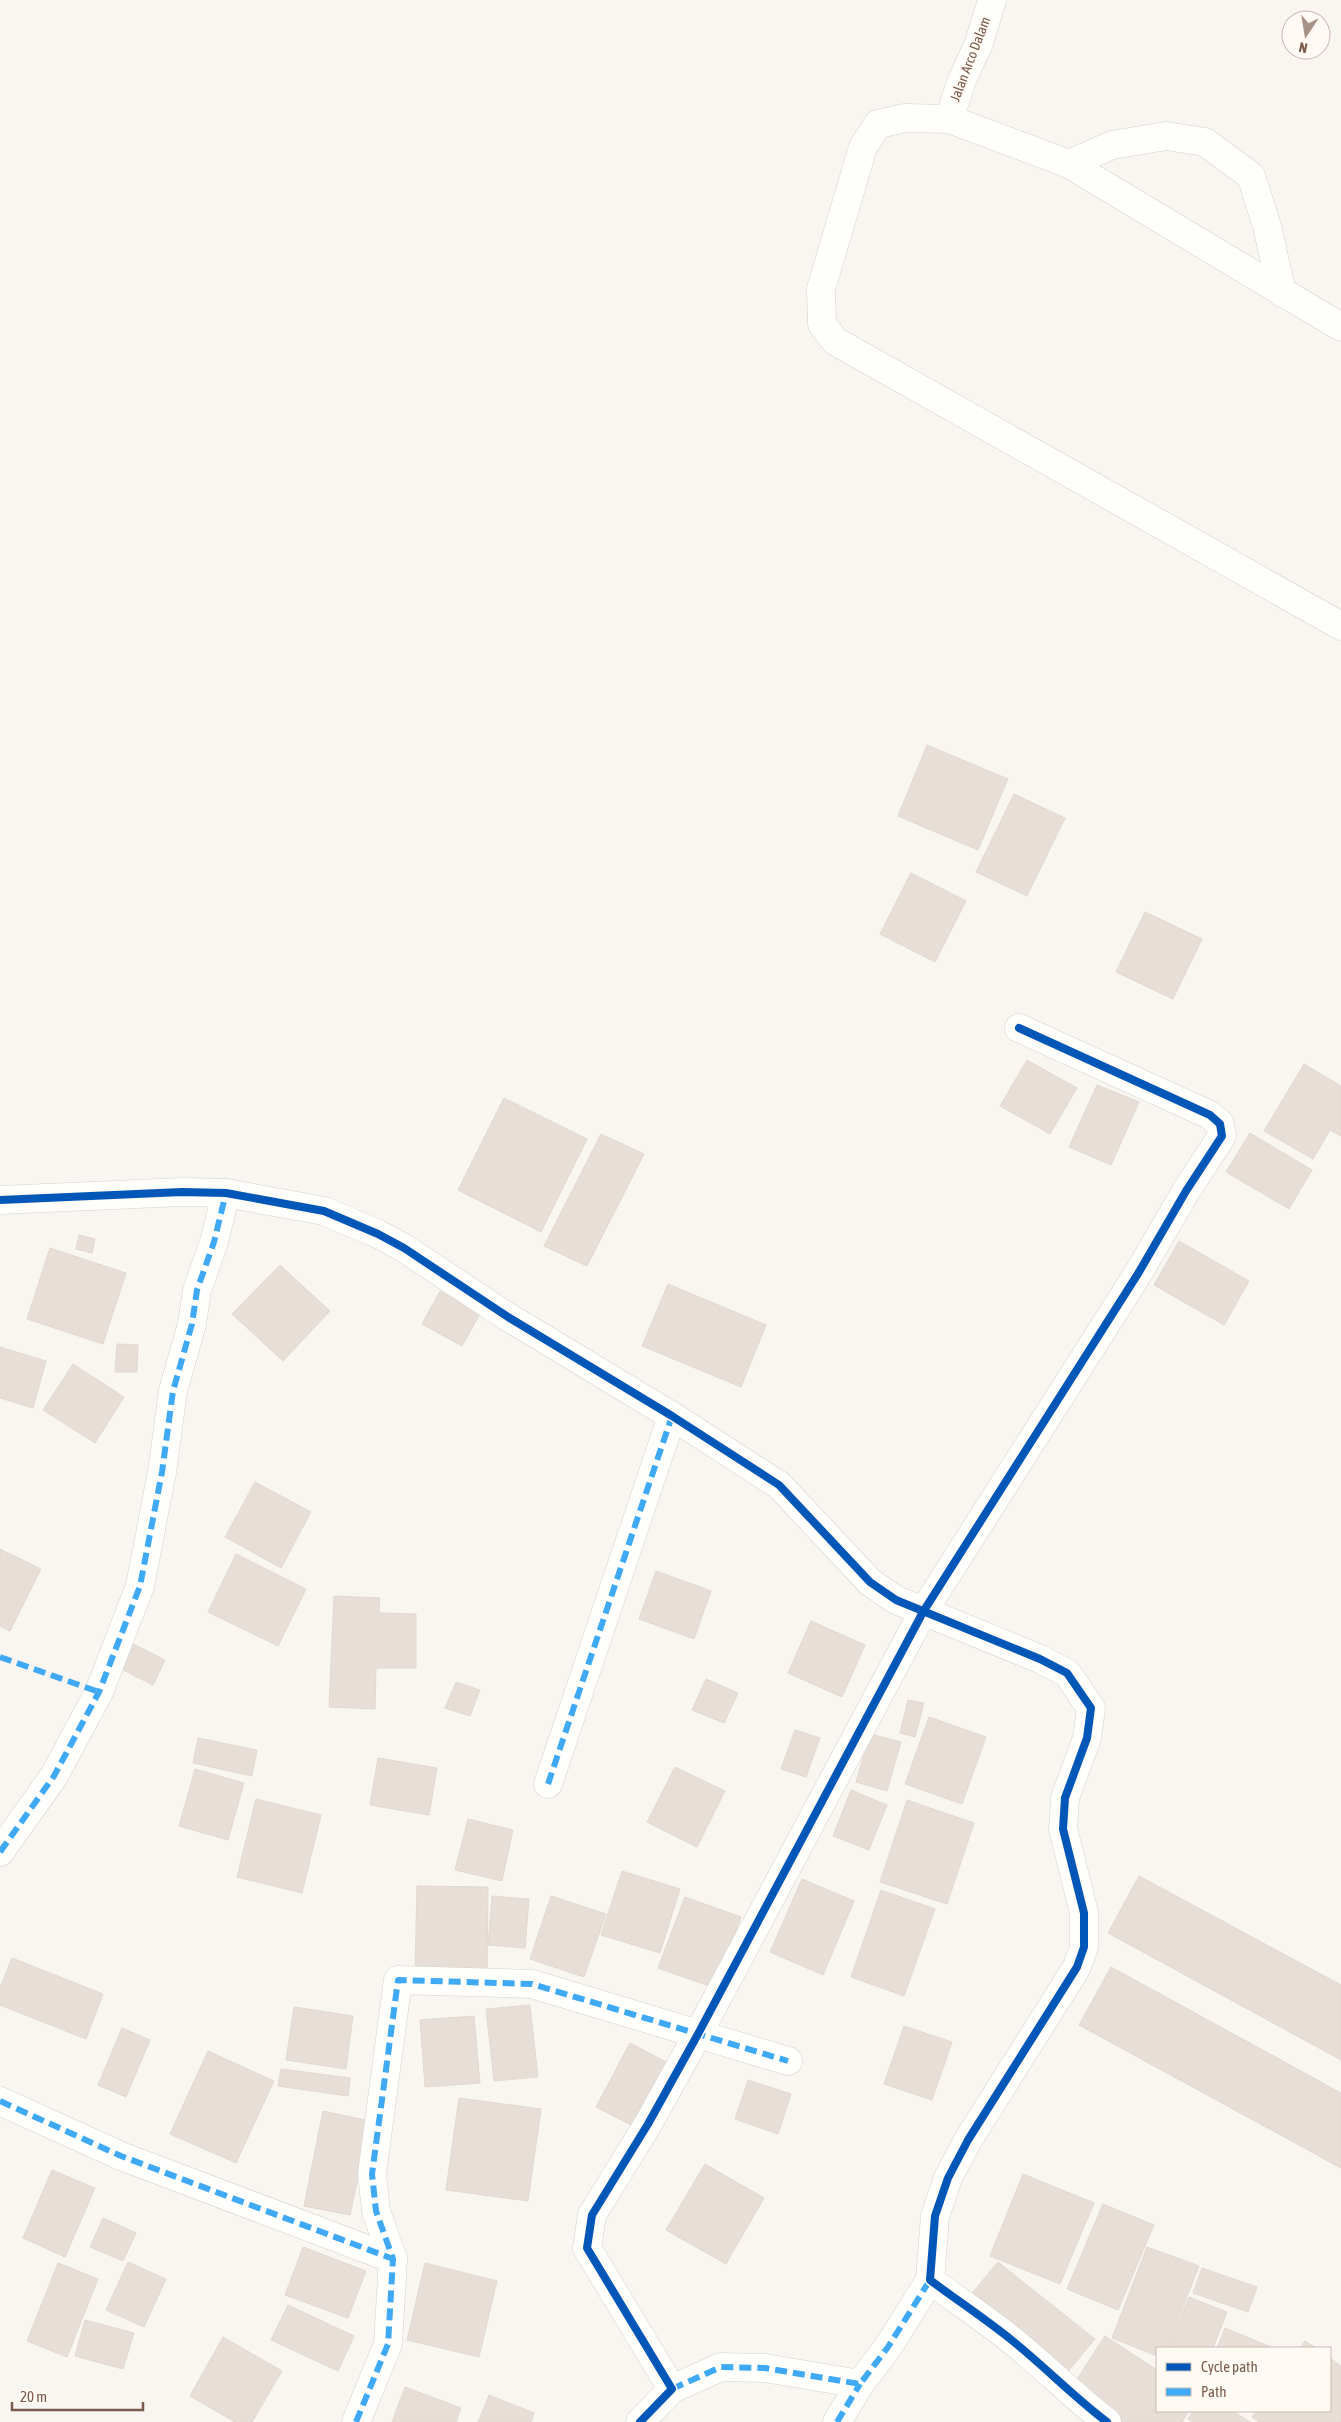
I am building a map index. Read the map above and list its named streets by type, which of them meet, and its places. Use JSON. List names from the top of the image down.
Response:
{
  "streets": {
    "street": ["Jalan Arco Dalam"]
  },
  "legend": ["Cycle path", "Path"],
  "scale_bar": "20 m",
  "north": "bottom"
}
